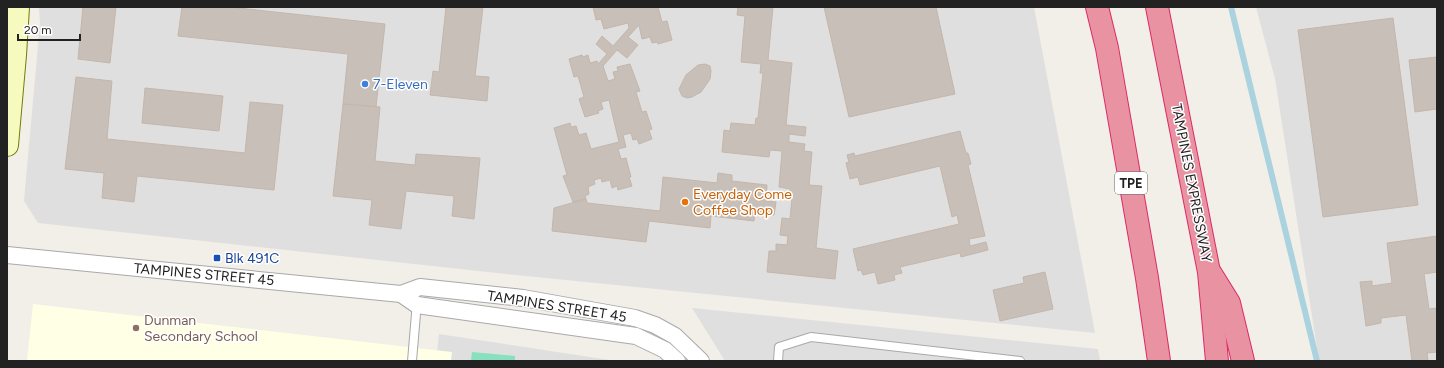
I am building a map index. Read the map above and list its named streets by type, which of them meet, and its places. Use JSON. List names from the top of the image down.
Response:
{
  "streets": {
    "highway": ["TPE", "TAMPINES EXPRESSWAY"],
    "street": ["TAMPINES STREET 45"]
  },
  "places": {
    "other": ["7-Eleven", "Everyday Come Coffee Shop", "Dunman Secondary School"],
    "transit": ["Blk 491C"]
  },
  "scale_bar": "20 m"
}
